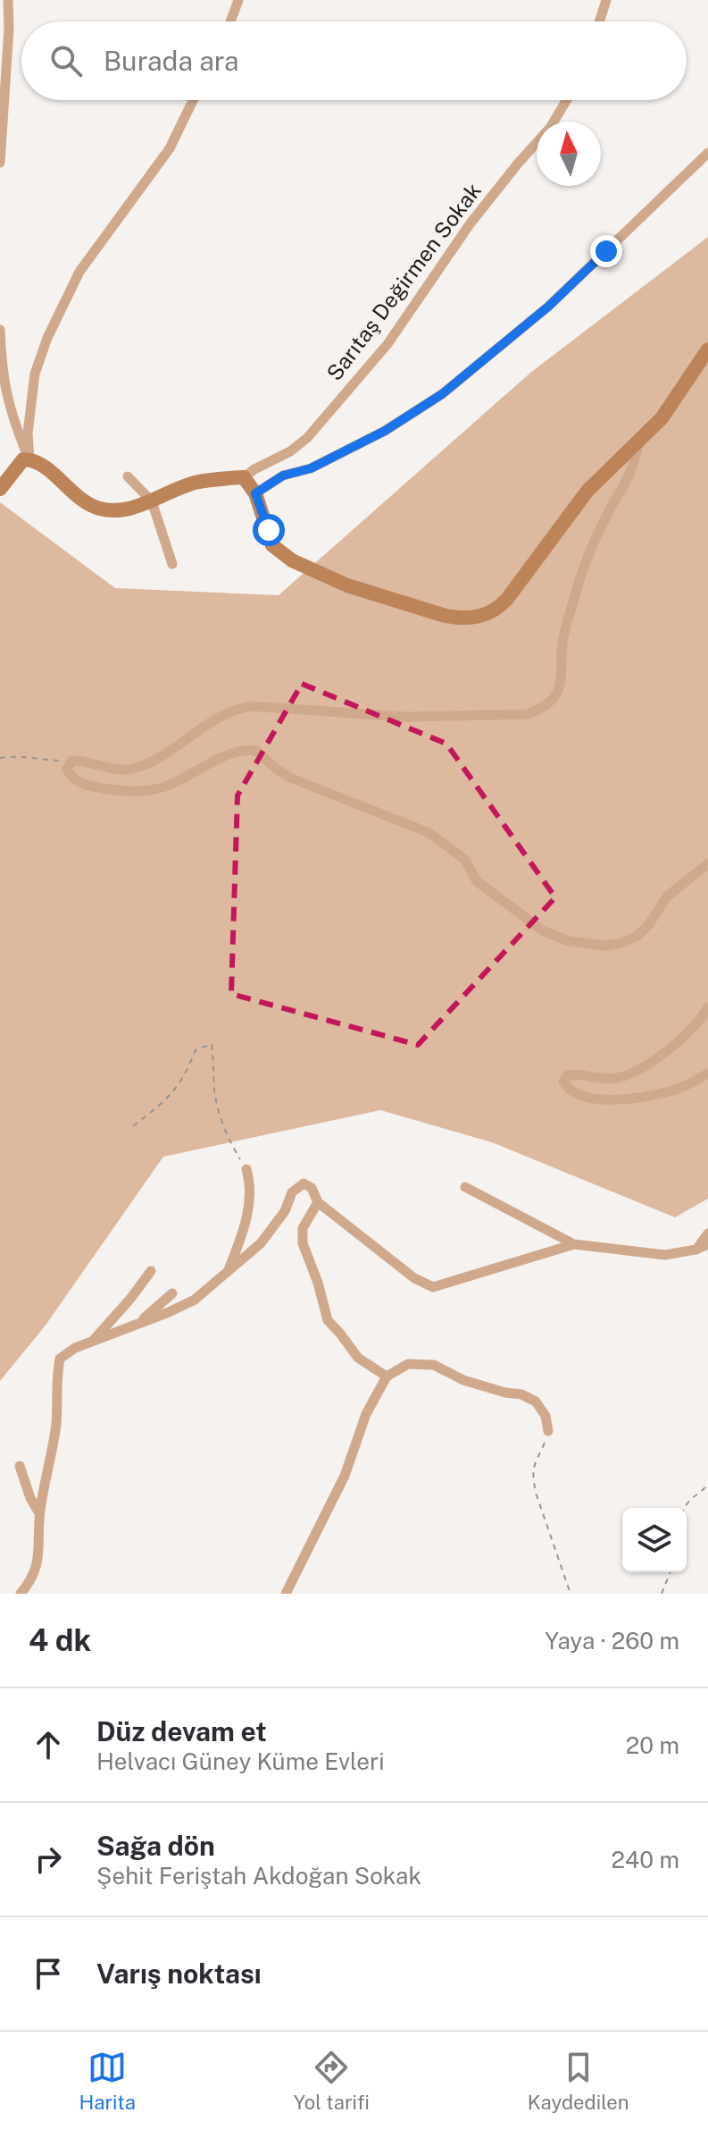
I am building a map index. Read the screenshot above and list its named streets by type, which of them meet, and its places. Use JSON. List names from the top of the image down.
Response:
{
  "streets": {
    "street": ["Sarıtaş Değirmen Sokak"]
  },
  "north": "top",
  "page": {
    "search": "Burada ara",
    "heading": ["4 dk", "Yaya · 260 m"],
    "list": [
      ["Düz devam et", "Helvacı Güney Küme Evleri", "20 m"],
      ["Sağa dön", "Şehit Feriştah Akdoğan Sokak", "240 m"],
      "Varış noktası"
    ],
    "nav": ["Harita", "Yol tarifi", "Kaydedilen"]
  }
}
